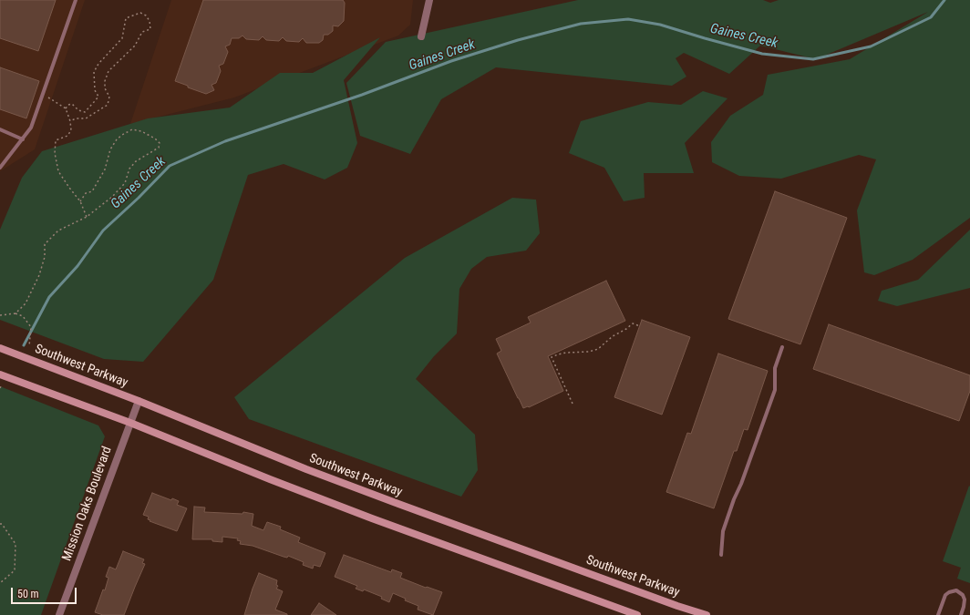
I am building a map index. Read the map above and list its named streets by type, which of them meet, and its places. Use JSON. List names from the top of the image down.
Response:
{
  "streets": {
    "main road": ["Southwest Parkway"],
    "street": ["Mission Oaks Boulevard"]
  },
  "crossings": [
    ["Southwest Parkway", "Mission Oaks Boulevard"]
  ],
  "water": ["Gaines Creek"],
  "scale_bar": "50 m"
}
